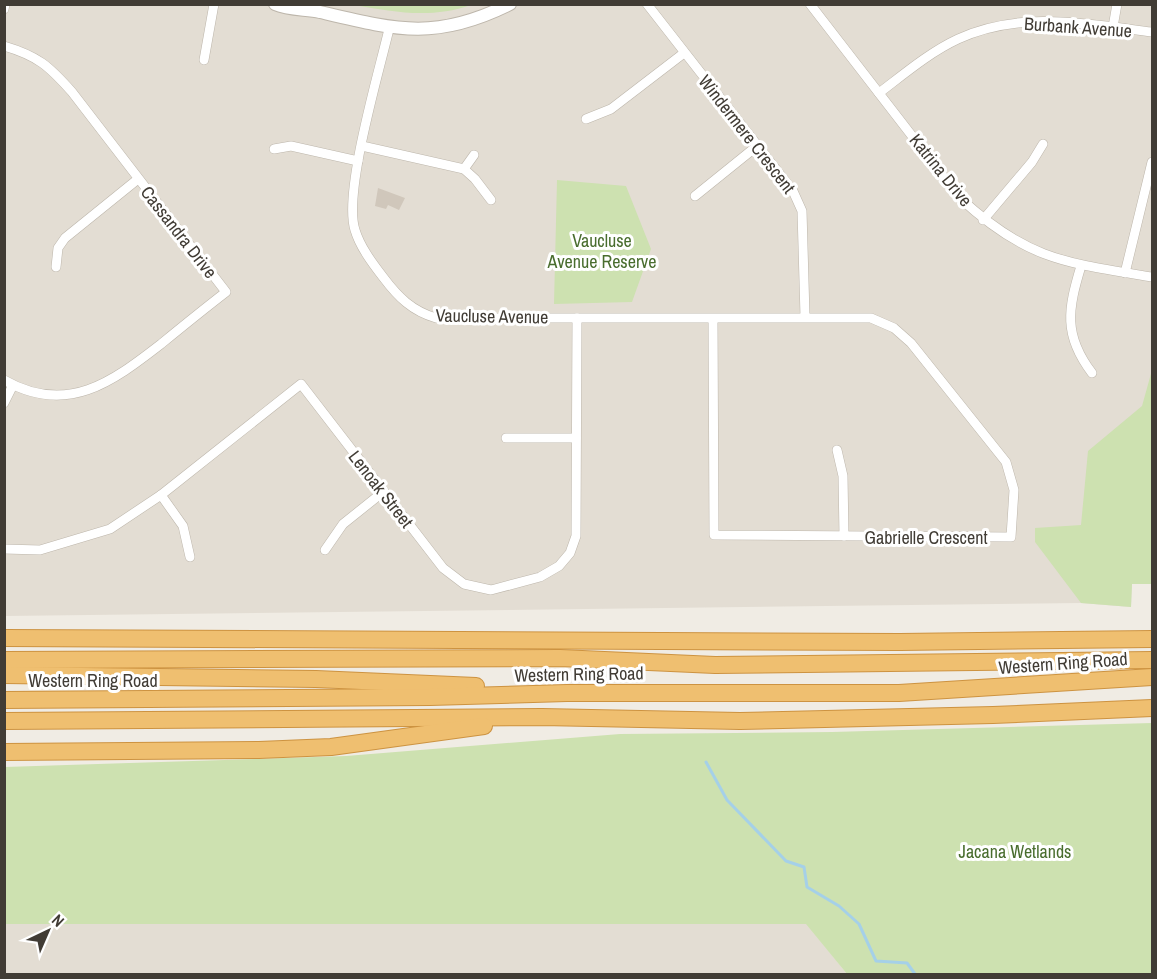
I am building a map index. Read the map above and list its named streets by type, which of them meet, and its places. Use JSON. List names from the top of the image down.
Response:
{
  "streets": {
    "highway": ["Western Ring Road"],
    "street": [
      "Burbank Avenue",
      "Windermere Crescent",
      "Katrina Drive",
      "Cassandra Drive",
      "Vaucluse Avenue",
      "Lenoak Street",
      "Gabrielle Crescent"
    ]
  },
  "crossings": [
    ["Burbank Avenue", "Katrina Drive"],
    ["Windermere Crescent", "Vaucluse Avenue"],
    ["Windermere Crescent", "Gabrielle Crescent"],
    ["Vaucluse Avenue", "Lenoak Street"],
    ["Vaucluse Avenue", "Gabrielle Crescent"]
  ],
  "parks": ["Vaucluse Avenue Reserve", "Jacana Wetlands"],
  "north": "top right"
}
